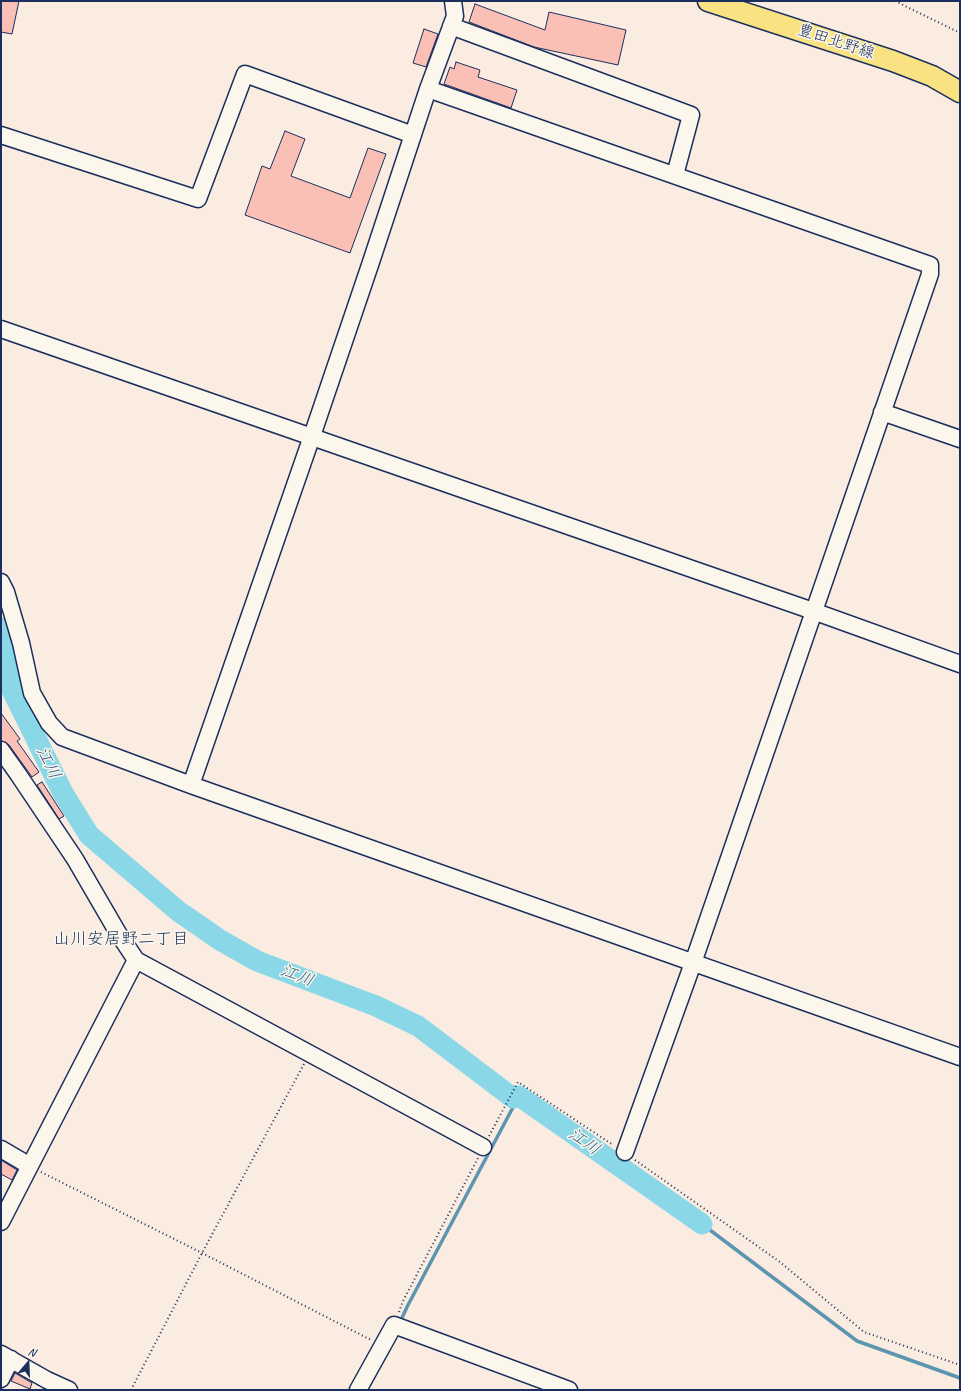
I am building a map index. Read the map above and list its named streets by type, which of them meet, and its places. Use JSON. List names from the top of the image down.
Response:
{
  "streets": {
    "main road": ["豊田北野線"]
  },
  "districts": ["山川安居野二丁目"],
  "water": ["江川"],
  "north": "top"
}
